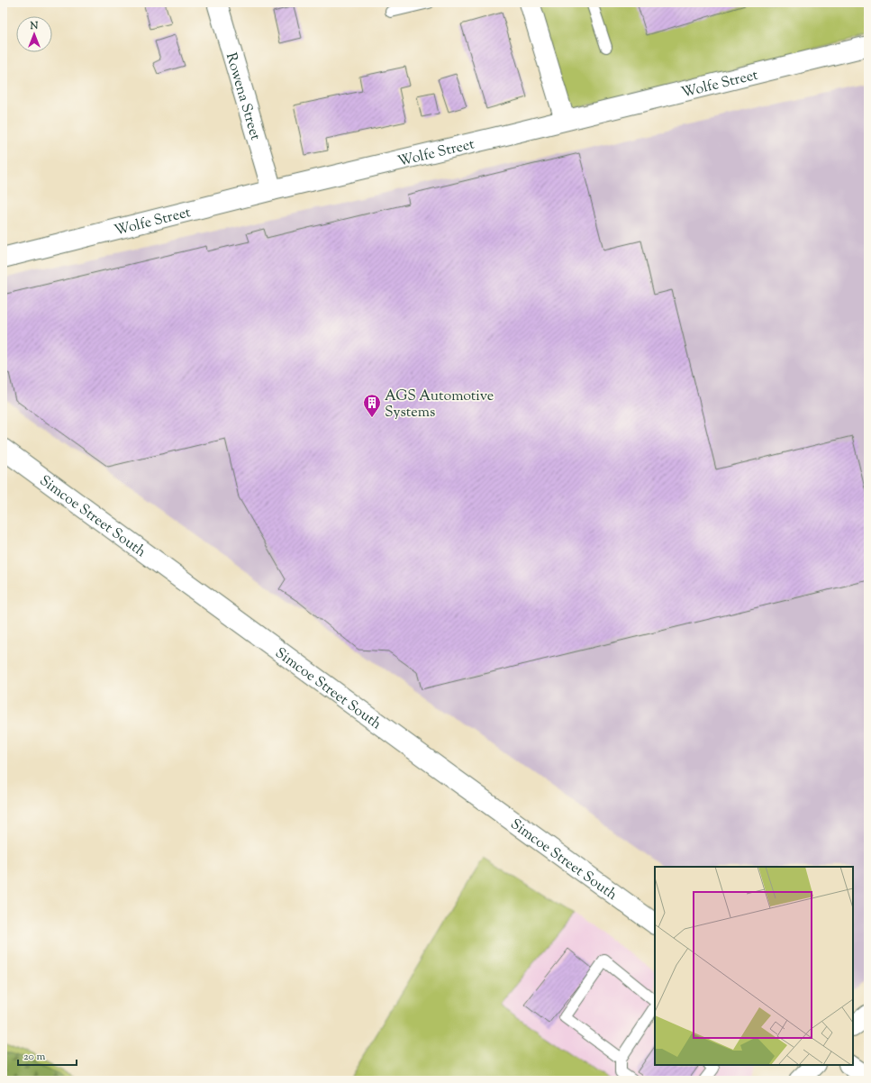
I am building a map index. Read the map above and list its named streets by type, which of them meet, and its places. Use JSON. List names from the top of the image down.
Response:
{
  "streets": {
    "street": ["Wolfe Street", "Rowena Street", "Simcoe Street South"]
  },
  "crossings": [
    ["Wolfe Street", "Rowena Street"]
  ],
  "places": {
    "building": ["AGS Automotive Systems"]
  },
  "scale_bar": "20 m",
  "north": "top"
}
